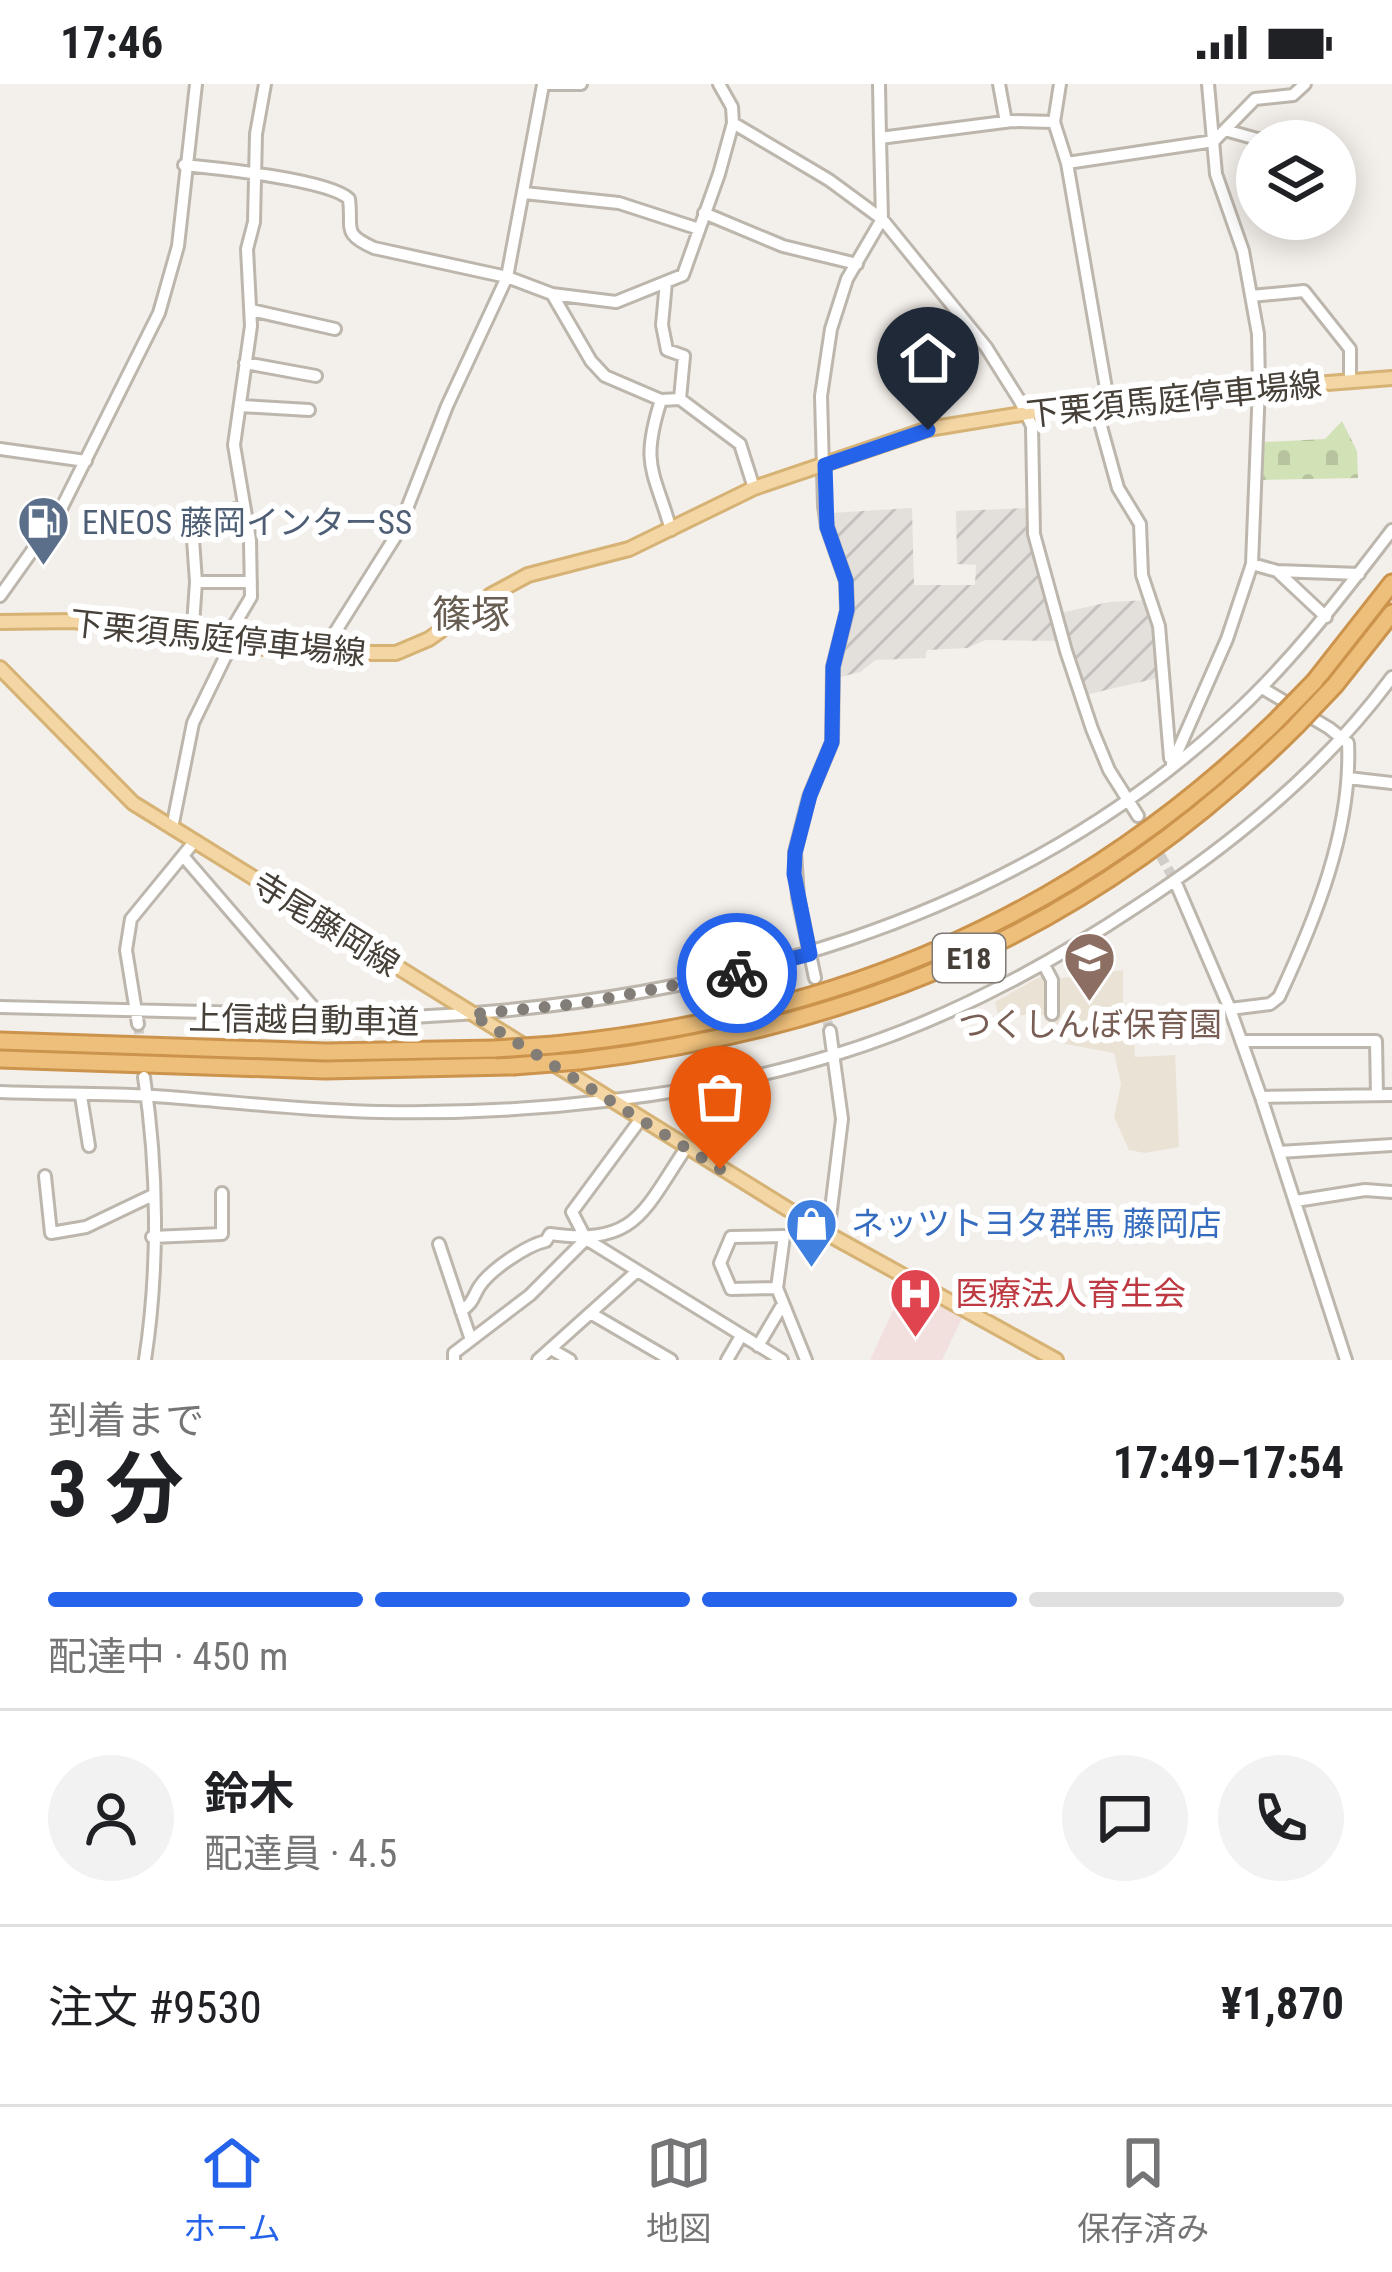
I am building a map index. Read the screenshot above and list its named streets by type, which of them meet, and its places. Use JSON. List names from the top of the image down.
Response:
{
  "streets": {
    "highway": ["E18", "上信越自動車道"],
    "main road": ["下栗須馬庭停車場線", "寺尾藤岡線"]
  },
  "districts": ["篠塚"],
  "places": {
    "fuel station": ["ENEOS 藤岡インターSS"],
    "school or university": ["つくしんぼ保育園"],
    "shop": ["ネッツトヨタ群馬 藤岡店"],
    "hospital": ["医療法人育生会"]
  },
  "page": {
    "status": "17:46",
    "heading": ["3 分", "到着まで", "17:49–17:54"],
    "panel": [
      "鈴木",
      "配達員 · 4.5",
      "注文 #9530",
      "¥1,870"
    ],
    "bar": "配達中 · 450 m",
    "tabs": ["ホーム", "地図", "保存済み"]
  }
}
